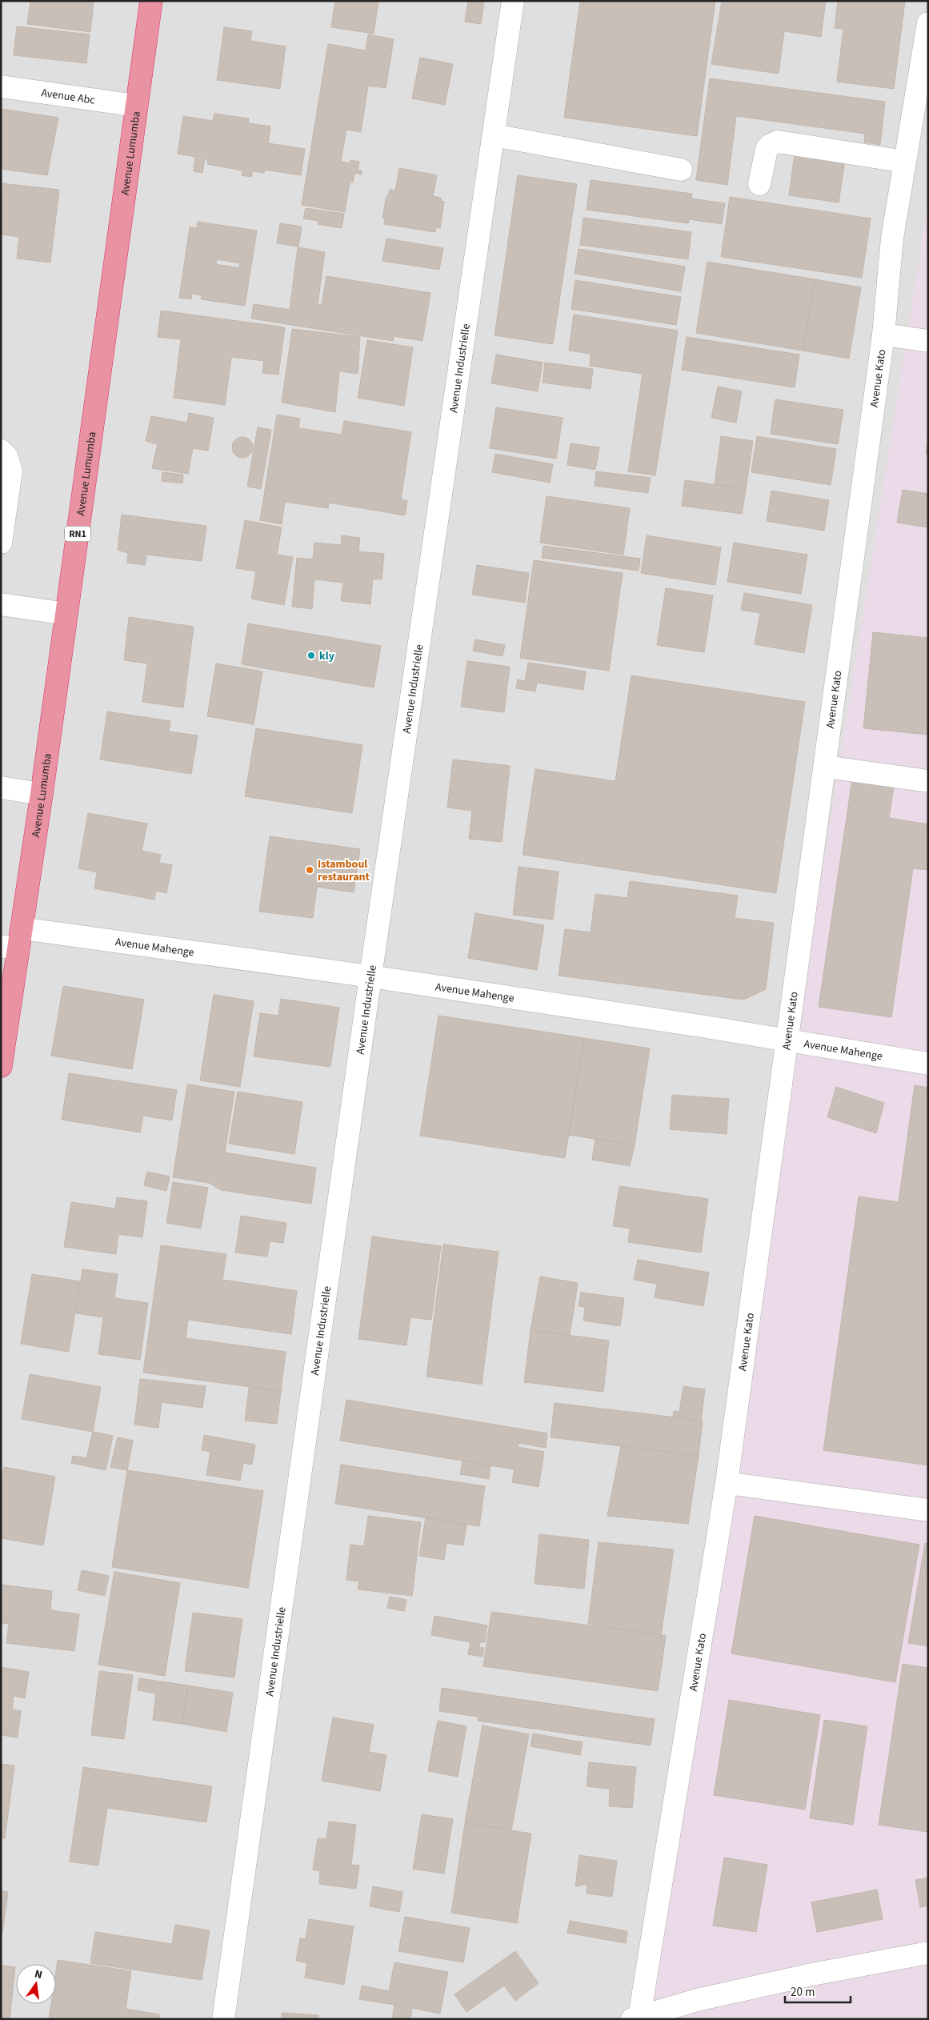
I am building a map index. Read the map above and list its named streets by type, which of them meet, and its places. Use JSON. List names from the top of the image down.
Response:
{
  "streets": {
    "highway": ["Avenue Lumumba", "RN1"],
    "street": [
      "Avenue Abc",
      "Avenue Industrielle",
      "Avenue Kato",
      "Avenue Mahenge"
    ]
  },
  "crossings": [
    ["Avenue Abc", "Avenue Lumumba"],
    ["Avenue Lumumba", "Avenue Mahenge"],
    ["Avenue Industrielle", "Avenue Mahenge"],
    ["Avenue Kato", "Avenue Mahenge"]
  ],
  "places": ["kly", "Istamboul restaurant"],
  "scale_bar": "20 m",
  "north": "top"
}
